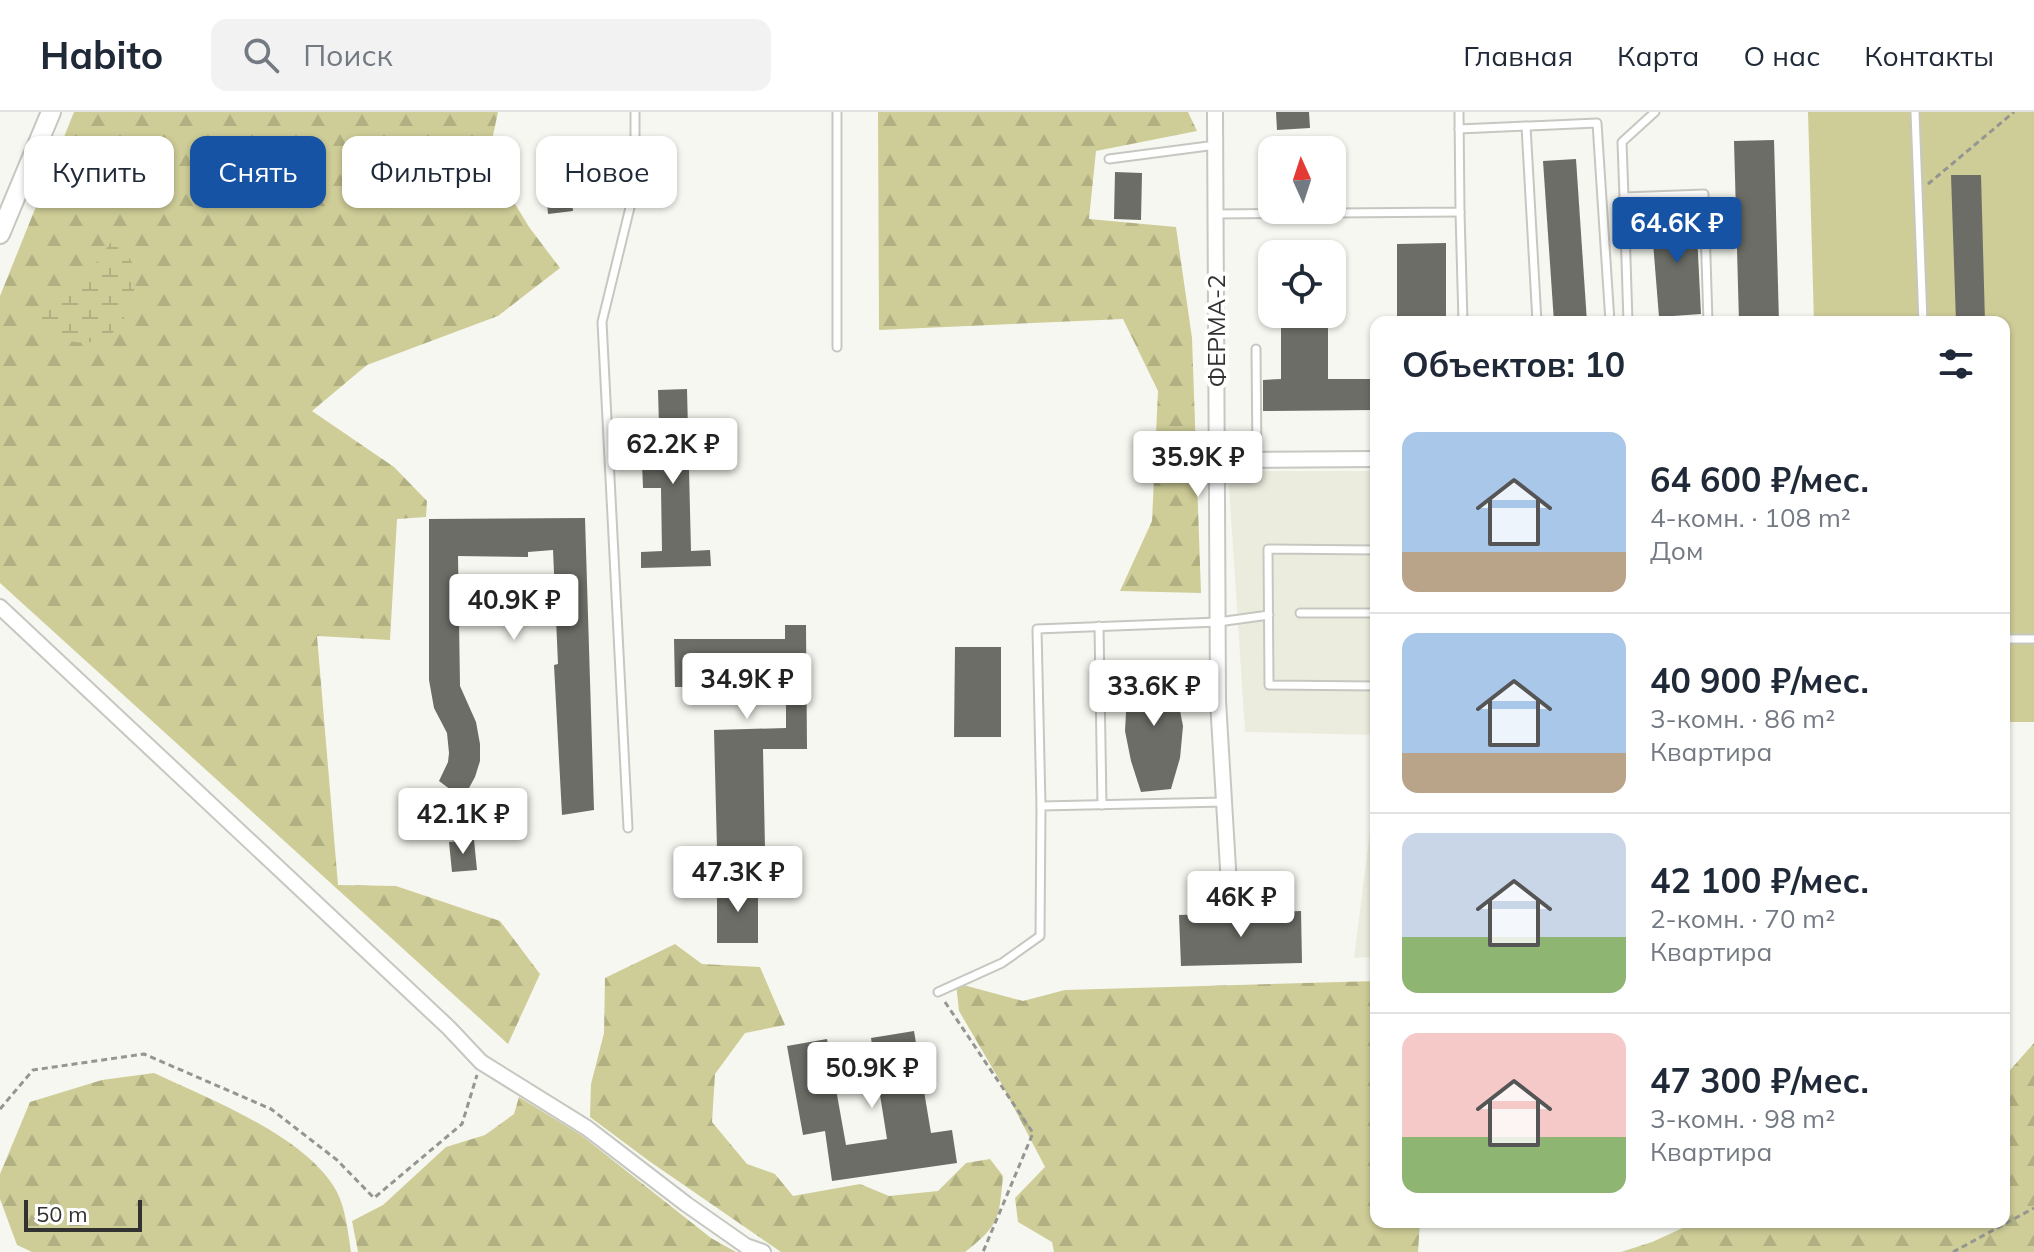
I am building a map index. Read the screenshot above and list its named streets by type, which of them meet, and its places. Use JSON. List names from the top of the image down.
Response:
{
  "streets": {
    "street": ["ФЕРМА-2"]
  },
  "scale_bar": "50 m",
  "north": "top",
  "page": {
    "header": "Habito",
    "search": "Поиск",
    "nav": [
      "Главная",
      "Карта",
      "О нас",
      "Контакты"
    ],
    "chip": [
      "Купить",
      "Снять",
      "Фильтры",
      "Новое"
    ],
    "price": [
      "64.6K ₽",
      "62.2K ₽",
      "35.9K ₽",
      "40.9K ₽",
      "34.9K ₽",
      "33.6K ₽",
      "42.1K ₽",
      "47.3K ₽",
      "46K ₽",
      "50.9K ₽"
    ],
    "heading": "Объектов: 10",
    "list": [
      {
        "name": "64 600 ₽/мес.",
        "note": "4-комн. · 108 m² · Дом"
      },
      {
        "name": "40 900 ₽/мес.",
        "note": "3-комн. · 86 m² · Квартира"
      },
      {
        "name": "42 100 ₽/мес.",
        "note": "2-комн. · 70 m² · Квартира"
      },
      {
        "name": "47 300 ₽/мес.",
        "note": "3-комн. · 98 m² · Квартира"
      }
    ],
    "scale": "50 m"
  }
}
